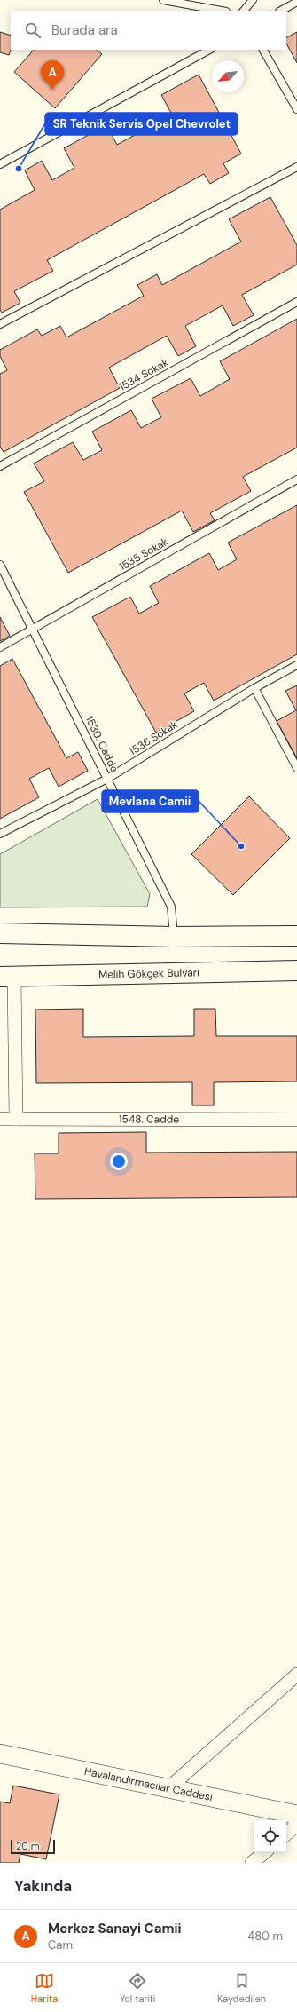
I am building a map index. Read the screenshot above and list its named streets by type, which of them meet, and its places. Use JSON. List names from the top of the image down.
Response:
{
  "streets": {
    "main road": ["Melih Gökçek Bulvarı"],
    "street": ["1548. Cadde", "Havalandırmacılar Caddesi"],
    "lane": [
      "1534 Sokak",
      "1535 Sokak",
      "1536 Sokak",
      "1530. Cadde"
    ]
  },
  "crossings": [
    ["1535 Sokak", "1530. Cadde"],
    ["1536 Sokak", "1530. Cadde"]
  ],
  "places": ["SR Teknik Servis Opel Chevrolet", "Mevlana Camii"],
  "scale_bar": "20 m",
  "north": "bottom left",
  "page": {
    "search": "Burada ara",
    "pins": "A",
    "scale": "20 m",
    "heading": "Yakında",
    "list": [
      {
        "mark": "A",
        "name": "Merkez Sanayi Camii",
        "note": "Cami",
        "value": "480 m"
      }
    ],
    "nav": ["Harita", "Yol tarifi", "Kaydedilen"]
  }
}
